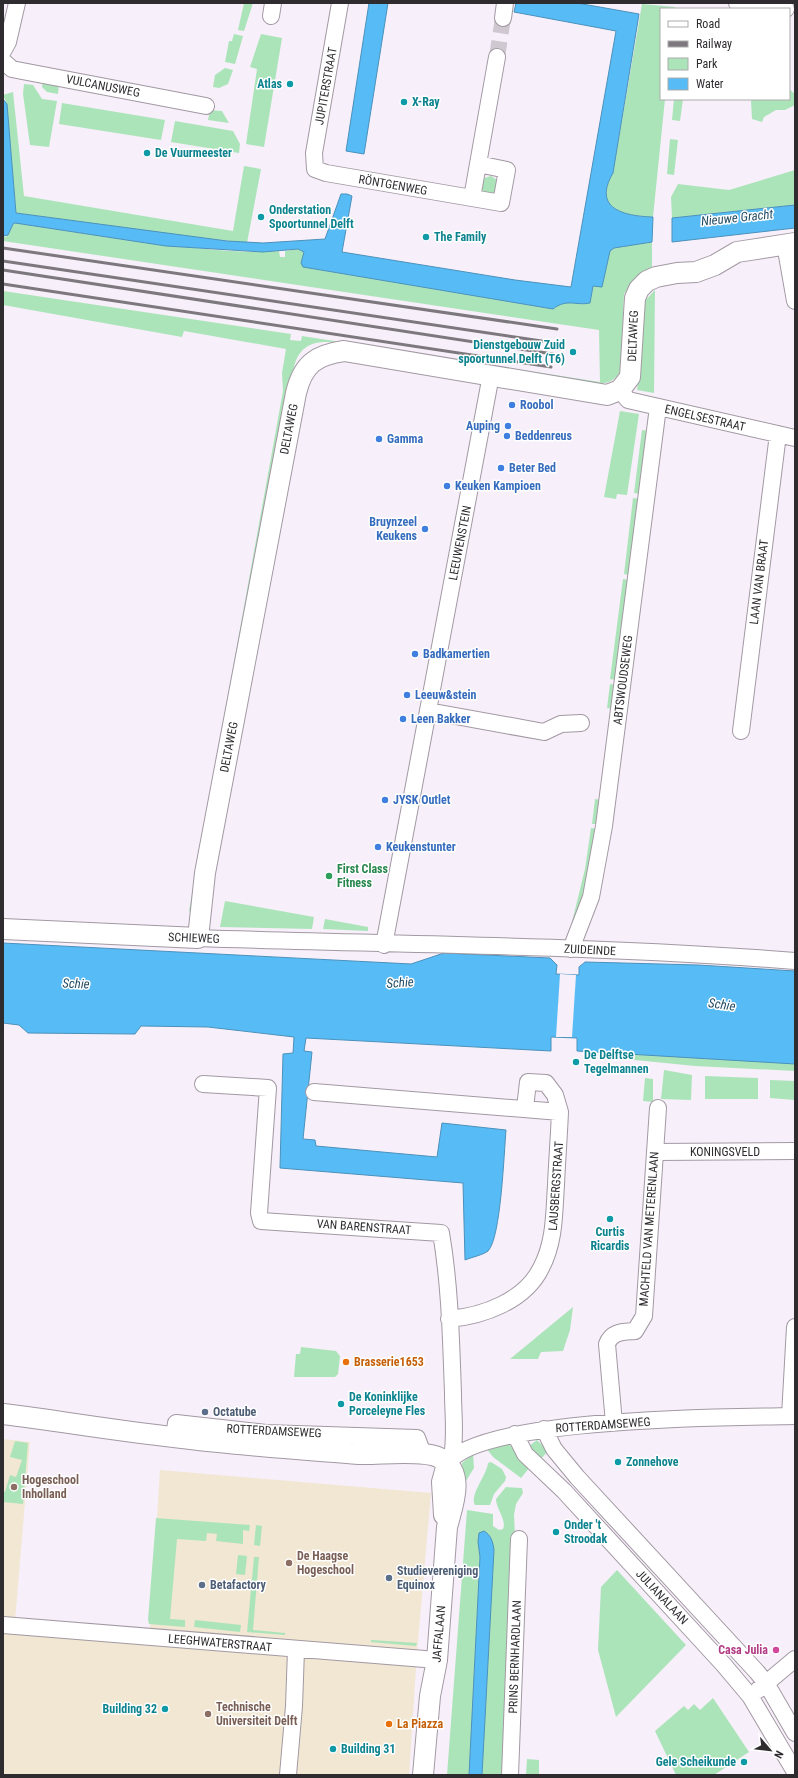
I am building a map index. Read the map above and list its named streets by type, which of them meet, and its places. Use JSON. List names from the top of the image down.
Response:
{
  "streets": {
    "street": [
      "VULCANUSWEG",
      "JUPITERSTRAAT",
      "RÖNTGENWEG",
      "DELTAWEG",
      "ENGELSESTRAAT",
      "LEEUWENSTEIN",
      "LAAN VAN BRAAT",
      "ABTSWOUDSEWEG",
      "SCHIEWEG",
      "ZUIDEINDE",
      "KONINGSVELD",
      "LAUSBERGSTRAAT",
      "VAN BARENSTRAAT",
      "MACHTELD VAN METERENLAAN",
      "ROTTERDAMSEWEG",
      "JULIANALAAN",
      "JAFFALAAN",
      "LEEGHWATERSTRAAT",
      "PRINS BERNHARDLAAN"
    ]
  },
  "crossings": [
    ["JUPITERSTRAAT", "RÖNTGENWEG"],
    ["DELTAWEG", "ENGELSESTRAAT"],
    ["DELTAWEG", "LEEUWENSTEIN"],
    ["DELTAWEG", "SCHIEWEG"],
    ["ENGELSESTRAAT", "LAAN VAN BRAAT"],
    ["ENGELSESTRAAT", "ABTSWOUDSEWEG"],
    ["LEEUWENSTEIN", "SCHIEWEG"],
    ["LEEUWENSTEIN", "ZUIDEINDE"],
    ["ABTSWOUDSEWEG", "ZUIDEINDE"],
    ["SCHIEWEG", "ZUIDEINDE"],
    ["KONINGSVELD", "MACHTELD VAN METERENLAAN"],
    ["LAUSBERGSTRAAT", "VAN BARENSTRAAT"],
    ["VAN BARENSTRAAT", "ROTTERDAMSEWEG"],
    ["VAN BARENSTRAAT", "JAFFALAAN"],
    ["MACHTELD VAN METERENLAAN", "ROTTERDAMSEWEG"],
    ["ROTTERDAMSEWEG", "JULIANALAAN"],
    ["ROTTERDAMSEWEG", "JAFFALAAN"],
    ["JAFFALAAN", "LEEGHWATERSTRAAT"]
  ],
  "water": ["Nieuwe Gracht", "Schie"],
  "places": [
    "Atlas",
    "X-Ray",
    "De Vuurmeester",
    "Onderstation Spoortunnel Delft",
    "The Family",
    "Dienstgebouw Zuid spoortunnel Delft (T6)",
    "Roobol",
    "Auping",
    "Beddenreus",
    "Gamma",
    "Beter Bed",
    "Keuken Kampioen",
    "Bruynzeel Keukens",
    "Badkamertien",
    "Leeuw&stein",
    "Leen Bakker",
    "JYSK Outlet",
    "Keukenstunter",
    "First Class Fitness",
    "De Delftse Tegelmannen",
    "Curtis Ricardis",
    "Brasserie1653",
    "De Koninklijke Porceleyne Fles",
    "Octatube",
    "Zonnehove",
    "Hogeschool Inholland",
    "Onder 't Stroodak",
    "De Haagse Hogeschool",
    "Studievereniging Equinox",
    "Betafactory",
    "Casa Julia",
    "Building 32",
    "Technische Universiteit Delft",
    "La Piazza",
    "Building 31",
    "Gele Scheikunde"
  ],
  "legend": [
    "Road",
    "Railway",
    "Park",
    "Water"
  ],
  "north": "bottom right"
}
